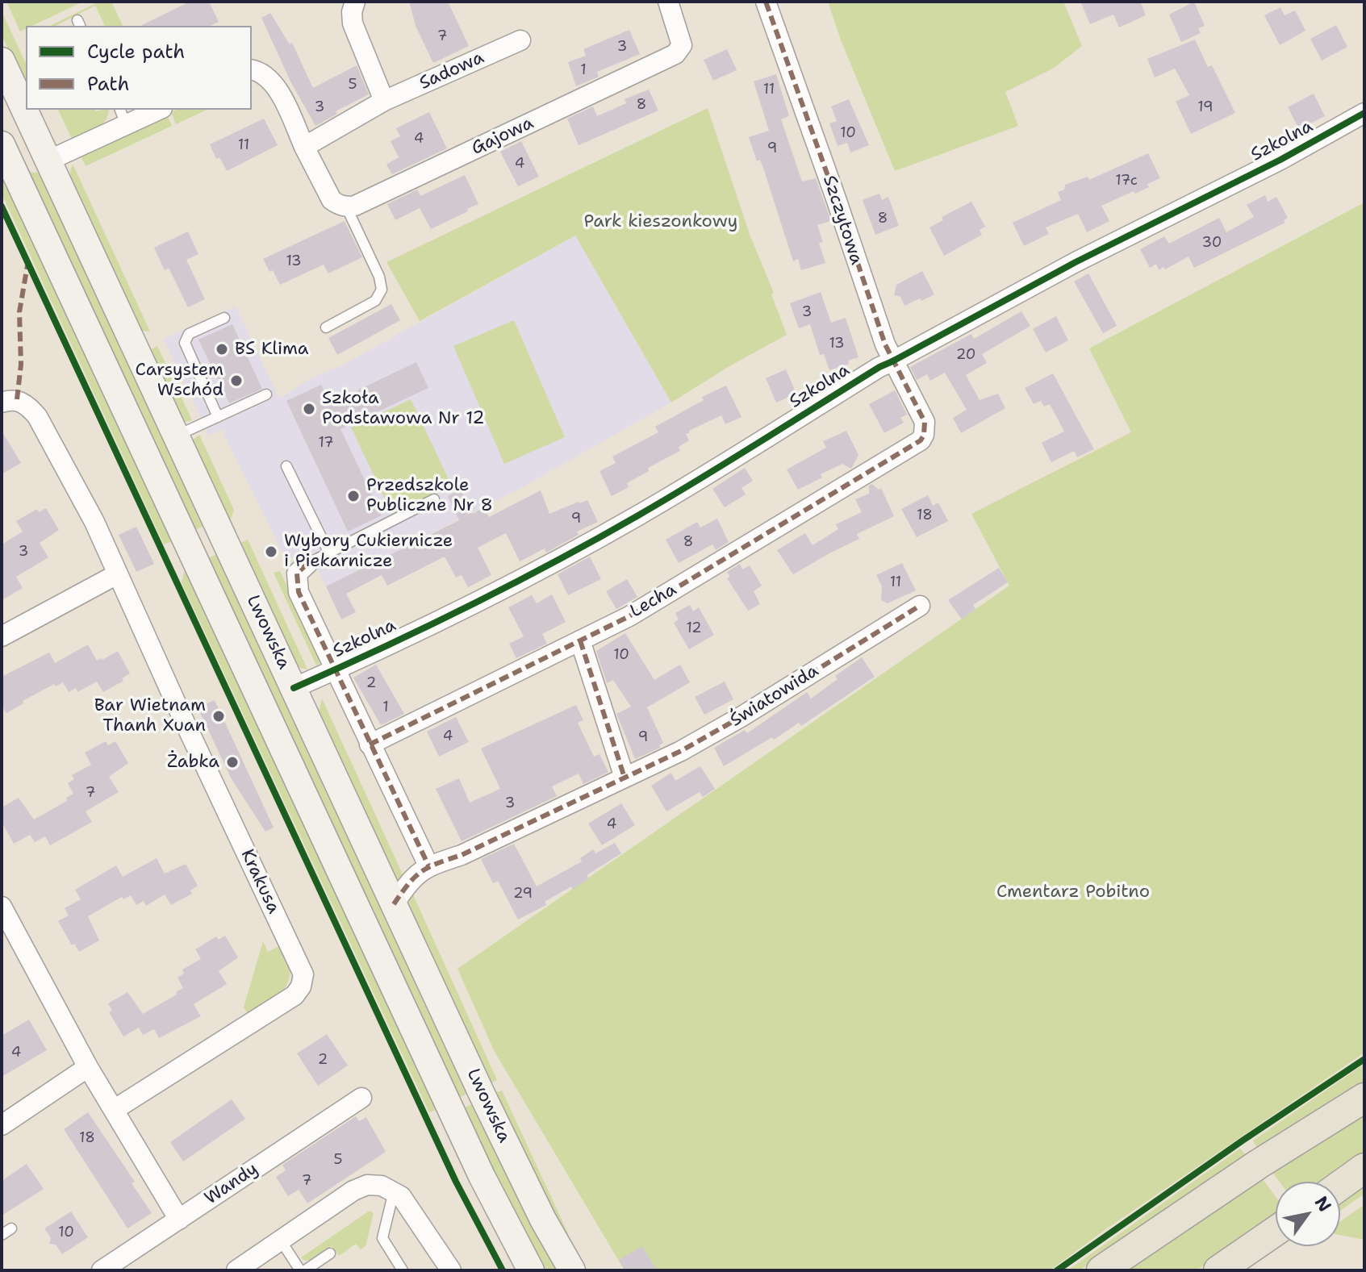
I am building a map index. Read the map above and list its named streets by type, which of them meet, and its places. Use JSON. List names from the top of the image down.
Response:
{
  "streets": {
    "main road": ["Lwowska"],
    "street": [
      "Sadowa",
      "Gajowa",
      "Szkolna",
      "Szczytowa",
      "Lecha",
      "Światowida",
      "Krakusa",
      "Wandy"
    ]
  },
  "crossings": [
    ["Szkolna", "Szczytowa"],
    ["Szkolna", "Lwowska"],
    ["Szczytowa", "Lecha"],
    ["Lwowska", "Światowida"]
  ],
  "parks": ["Park kieszonkowy", "Cmentarz Pobitno"],
  "places": [
    "BS Klima",
    "Carsystem Wschód",
    "Szkoła Podstawowa Nr 12",
    "Przedszkole Publiczne Nr 8",
    "Wybory Cukiernicze i Piekarnicze",
    "Bar Wietnam Thanh Xuan",
    "Żabka"
  ],
  "house_numbers": [
    "7",
    "3",
    "1",
    "5",
    "11",
    "8",
    "3",
    "19",
    "10",
    "4",
    "11",
    "9",
    "4",
    "17c",
    "8",
    "30",
    "13",
    "3",
    "13",
    "20",
    "17",
    "18",
    "9",
    "8",
    "3",
    "11",
    "12",
    "10",
    "2",
    "1",
    "4",
    "9",
    "7",
    "3",
    "4",
    "29",
    "4",
    "2",
    "18",
    "5",
    "7",
    "10"
  ],
  "legend": ["Cycle path", "Path"],
  "north": "top right"
}
